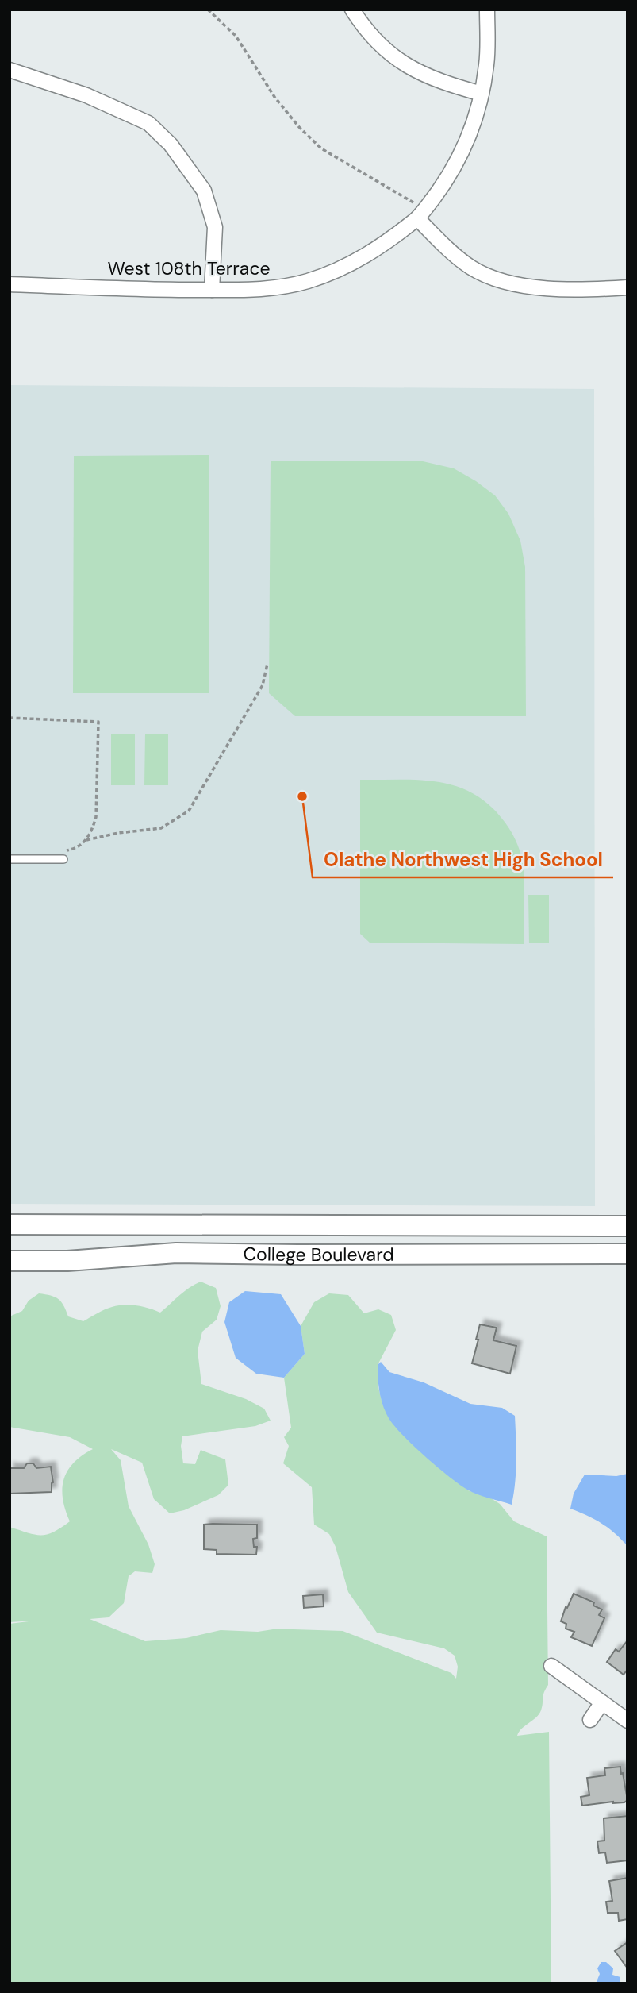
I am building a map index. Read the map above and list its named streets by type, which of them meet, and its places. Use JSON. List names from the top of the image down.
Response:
{
  "streets": {
    "main road": ["College Boulevard"],
    "street": ["West 108th Terrace"]
  },
  "places": ["Olathe Northwest High School"]
}
